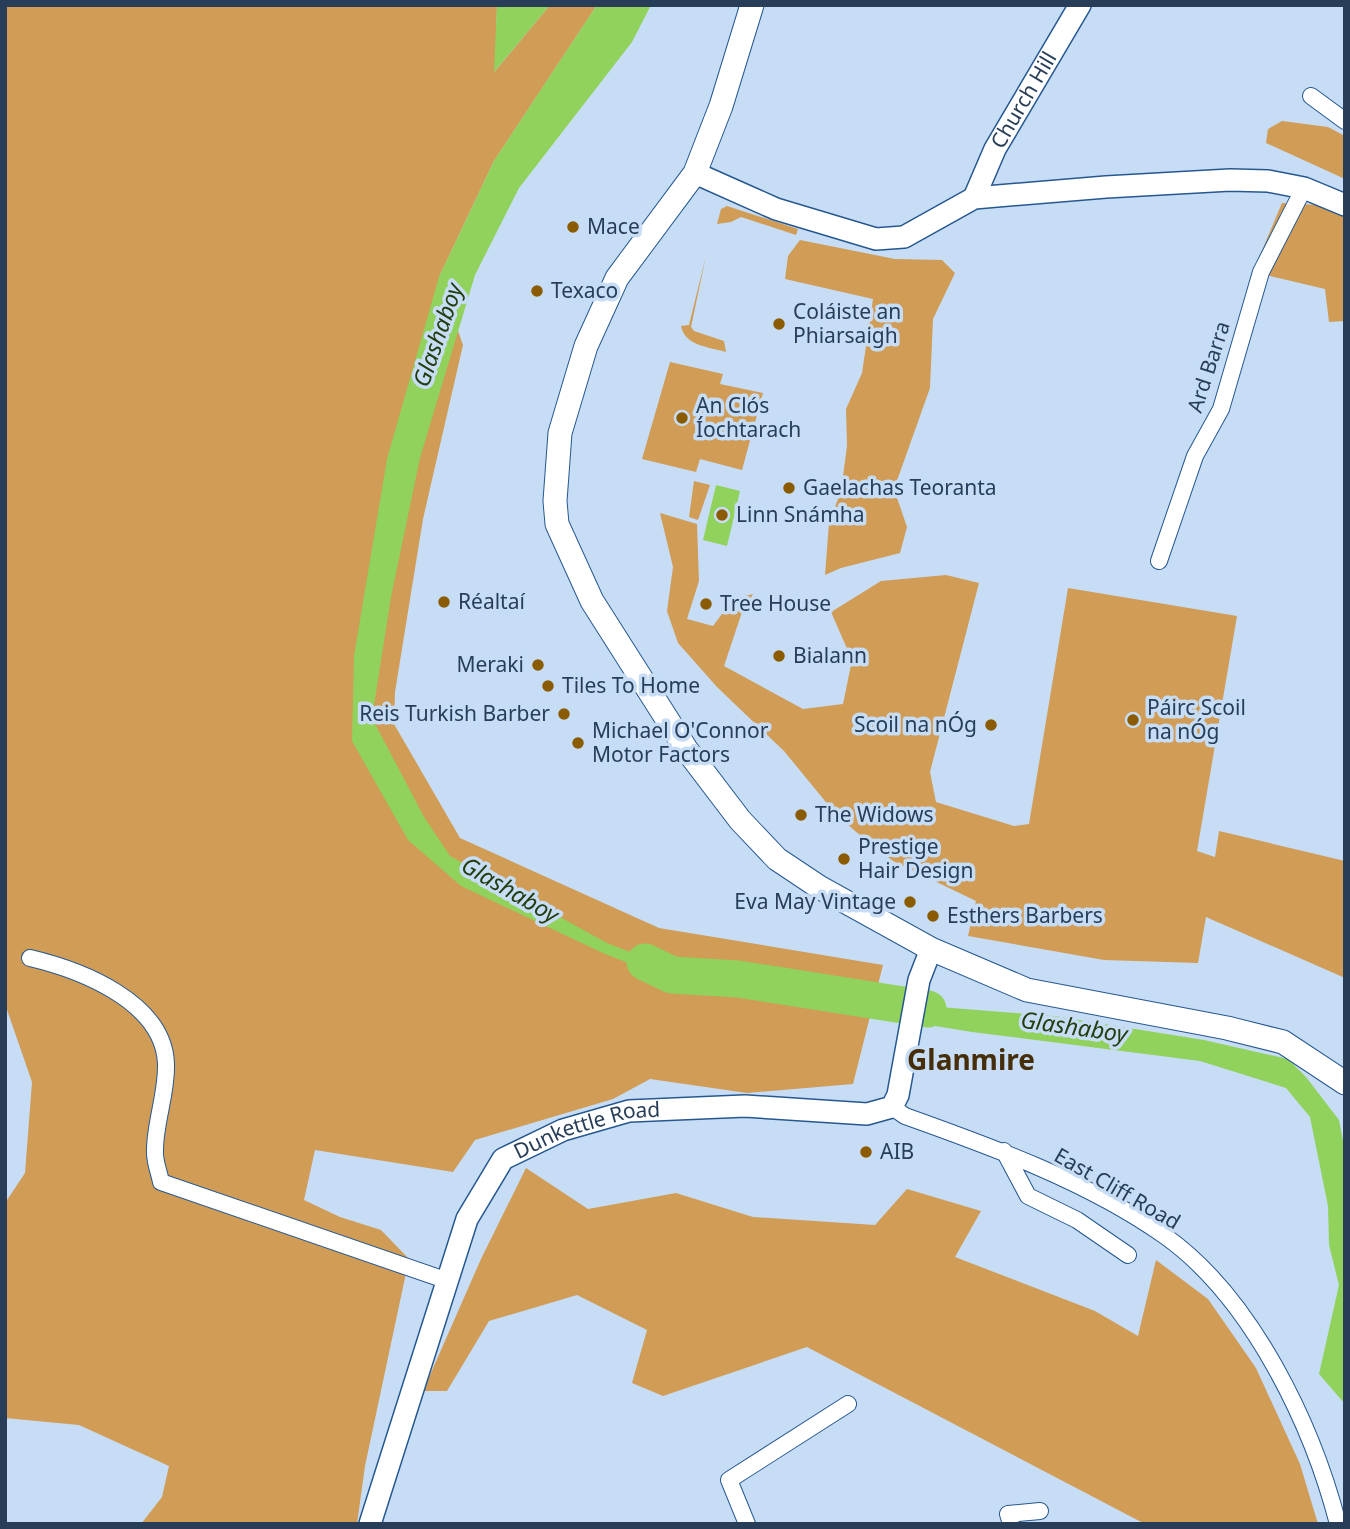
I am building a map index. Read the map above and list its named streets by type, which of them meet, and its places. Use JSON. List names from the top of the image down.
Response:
{
  "streets": {
    "street": [
      "Church Hill",
      "Ard Barra",
      "Dunkettle Road",
      "East Cliff Road"
    ]
  },
  "crossings": [
    ["Dunkettle Road", "East Cliff Road"]
  ],
  "districts": ["Glanmire"],
  "water": ["Glashaboy"],
  "places": [
    "Mace",
    "Texaco",
    "Coláiste an Phiarsaigh",
    "An Clós Íochtarach",
    "Gaelachas Teoranta",
    "Linn Snámha",
    "Réaltaí",
    "Tree House",
    "Bialann",
    "Meraki",
    "Tiles To Home",
    "Reis Turkish Barber",
    "Páirc Scoil na nÓg",
    "Scoil na nÓg",
    "Michael O'Connor Motor Factors",
    "The Widows",
    "Prestige Hair Design",
    "Eva May Vintage",
    "Esthers Barbers",
    "AIB"
  ]
}
